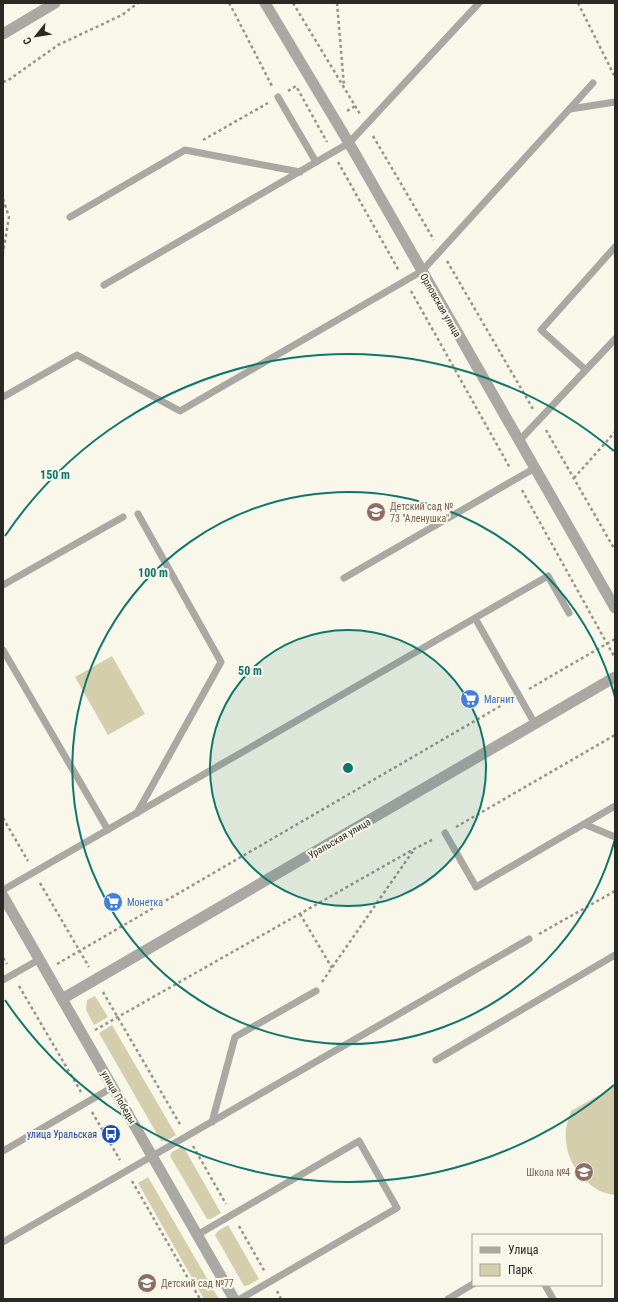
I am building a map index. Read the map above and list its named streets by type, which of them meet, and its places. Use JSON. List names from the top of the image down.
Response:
{
  "streets": {
    "street": ["Орловская улица", "Уральская улица", "улица Победы"]
  },
  "crossings": [
    ["Уральская улица", "улица Победы"]
  ],
  "places": {
    "school or university": ["Детский сад № 73 \"Аленушка\"", "Школа №4", "Детский сад №77"],
    "supermarket": ["Магнит", "Монетка"],
    "bus stop": ["улица Уральская"]
  },
  "legend": ["Улица", "Парк"],
  "north": "bottom left",
  "rings": ["150 m", "100 m", "50 m"]
}
